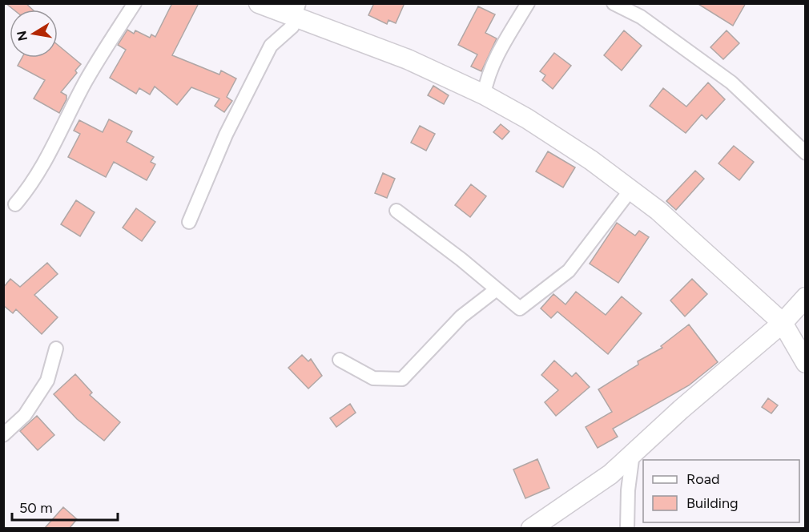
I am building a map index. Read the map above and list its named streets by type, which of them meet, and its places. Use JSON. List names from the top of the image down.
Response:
{
  "legend": ["Road", "Building"],
  "scale_bar": "50 m",
  "north": "left"
}
